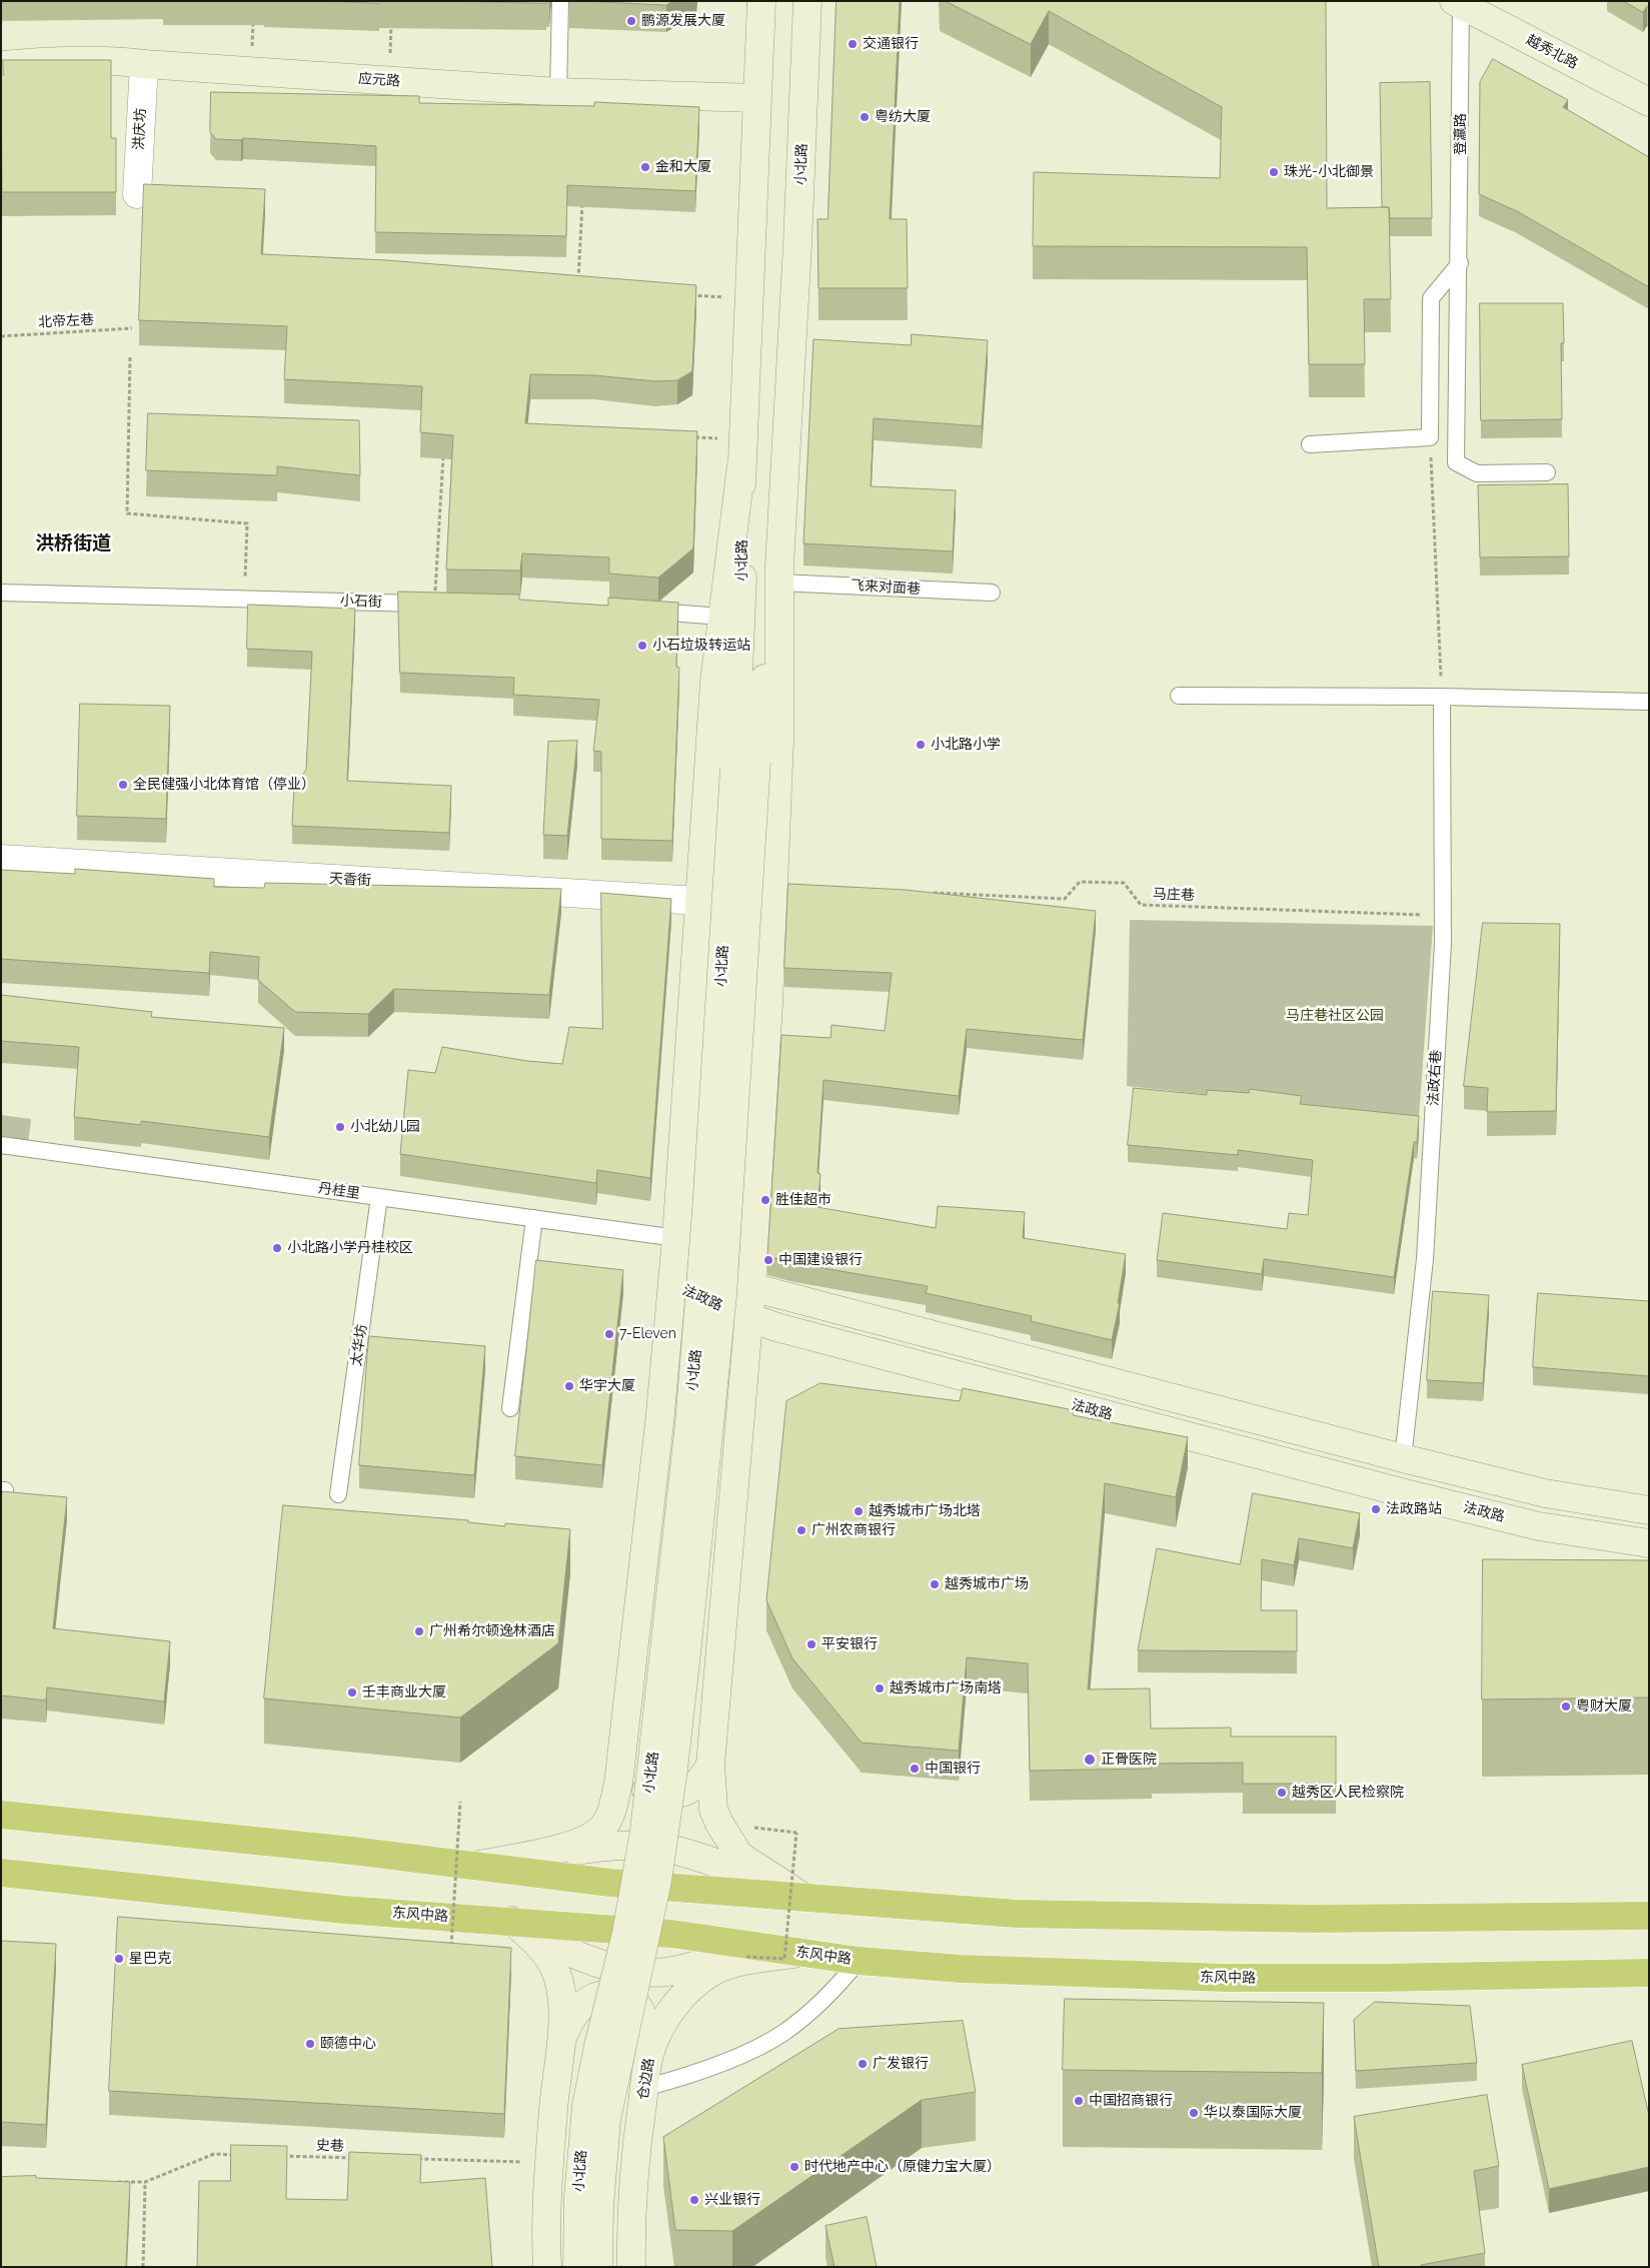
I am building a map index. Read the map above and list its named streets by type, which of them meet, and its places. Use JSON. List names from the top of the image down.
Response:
{
  "streets": {
    "highway": ["东风中路"],
    "street": [
      "越秀北路",
      "应元路",
      "洪庆坊",
      "小北路",
      "天香街",
      "法政路",
      "仓边路"
    ],
    "lane": [
      "登瀛路",
      "飞来对面巷",
      "小石街",
      "法政右巷",
      "丹桂里",
      "太华坊"
    ],
    "path": ["北帝左巷", "马庄巷", "史巷"]
  },
  "crossings": [
    ["越秀北路", "登瀛路"],
    ["应元路", "洪庆坊"],
    ["应元路", "小北路"],
    ["小北路", "飞来对面巷"],
    ["小北路", "天香街"],
    ["小北路", "丹桂里"],
    ["小北路", "法政路"],
    ["马庄巷", "法政右巷"],
    ["法政右巷", "法政路"],
    ["丹桂里", "太华坊"],
    ["东风中路", "仓边路"]
  ],
  "districts": ["洪桥街道"],
  "parks": ["马庄巷社区公园"],
  "places": [
    "鹏源发展大厦",
    "交通银行",
    "粤纺大厦",
    "金和大厦",
    "珠光-小北御景",
    "小石垃圾转运站",
    "小北路小学",
    "全民健强小北体育馆（停业）",
    "小北幼儿园",
    "胜佳超市",
    "小北路小学丹桂校区",
    "中国建设银行",
    "7-Eleven",
    "华宇大厦",
    "法政路站",
    "越秀城市广场北塔",
    "广州农商银行",
    "越秀城市广场",
    "广州希尔顿逸林酒店",
    "平安银行",
    "越秀城市广场南塔",
    "壬丰商业大厦",
    "粤财大厦",
    "正骨医院",
    "中国银行",
    "越秀区人民检察院",
    "星巴克",
    "颐德中心",
    "广发银行",
    "中国招商银行",
    "华以泰国际大厦",
    "时代地产中心（原健力宝大厦）",
    "兴业银行"
  ]
}
